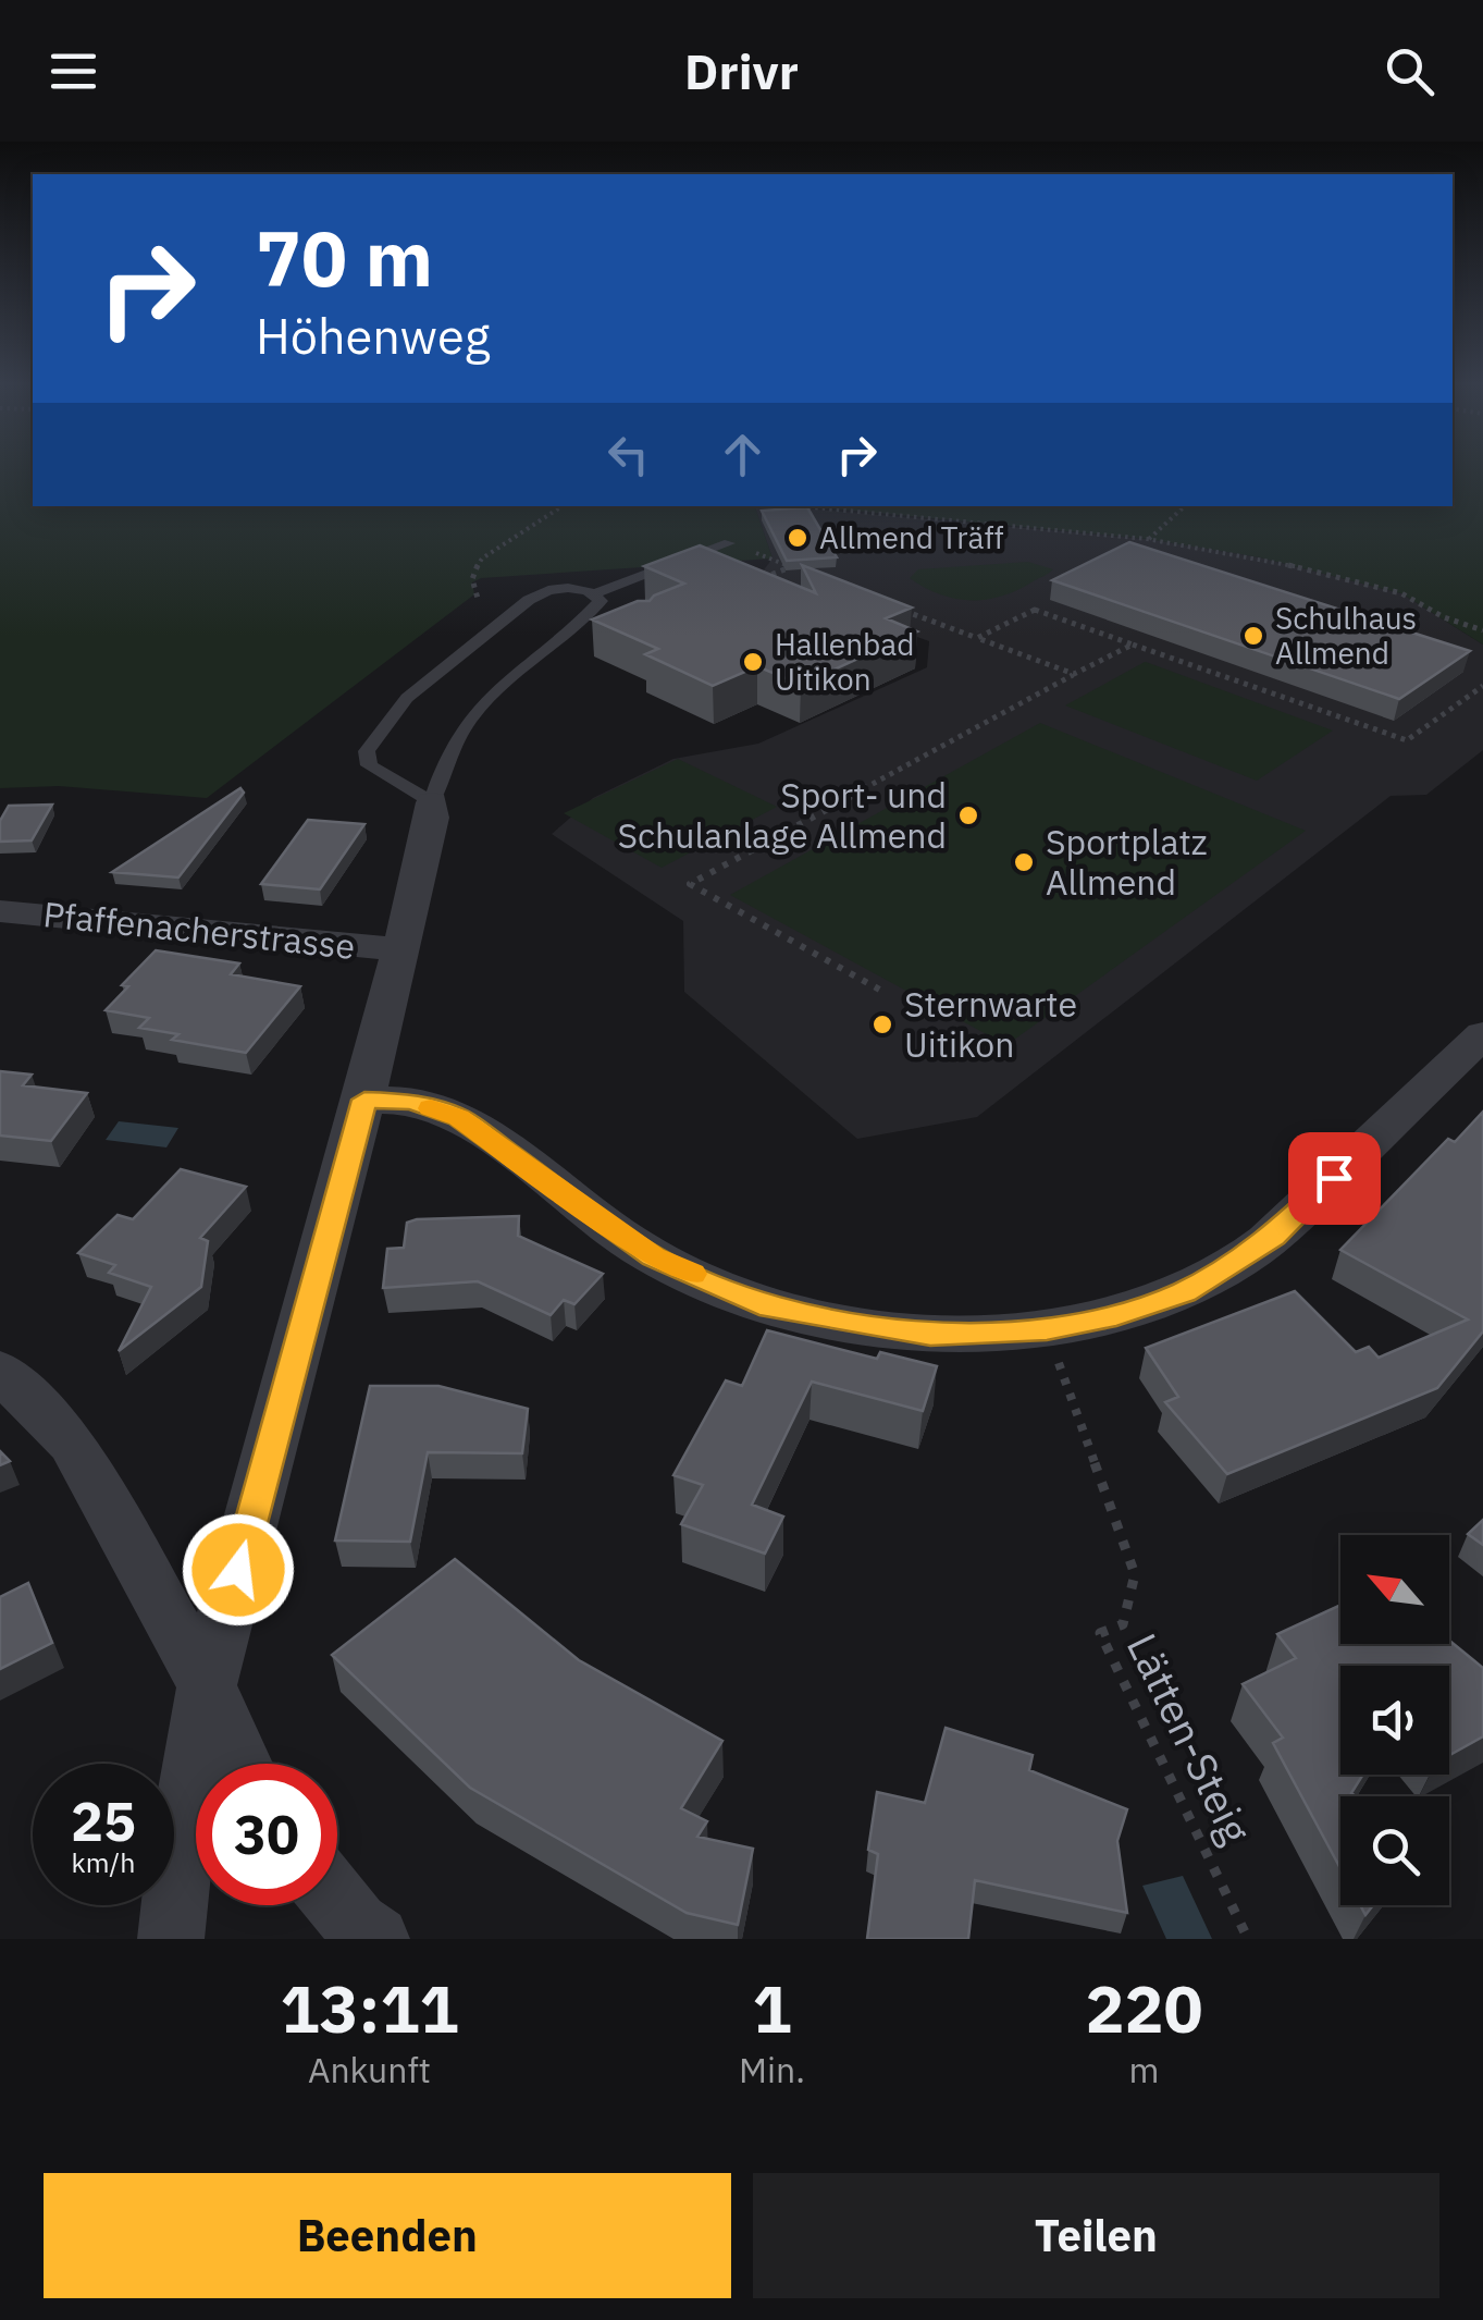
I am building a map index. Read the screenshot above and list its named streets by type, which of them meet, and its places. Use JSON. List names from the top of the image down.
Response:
{
  "streets": {
    "street": ["Pfaffenacherstrasse"],
    "path": ["Lätten-Steig"]
  },
  "places": [
    "Allmend Träff",
    "Schulhaus Allmend",
    "Hallenbad Uitikon",
    "Sport- und Schulanlage Allmend",
    "Sportplatz Allmend",
    "Sternwarte Uitikon"
  ],
  "north": "top left",
  "page": {
    "header": "Drivr",
    "turn": ["70 m", "Höhenweg"],
    "speed": "25 km/h",
    "limit": "30",
    "eta": [
      "13:11",
      "Ankunft",
      "1",
      "Min.",
      "220",
      "m"
    ],
    "buttons": ["Beenden", "Teilen"]
  }
}
